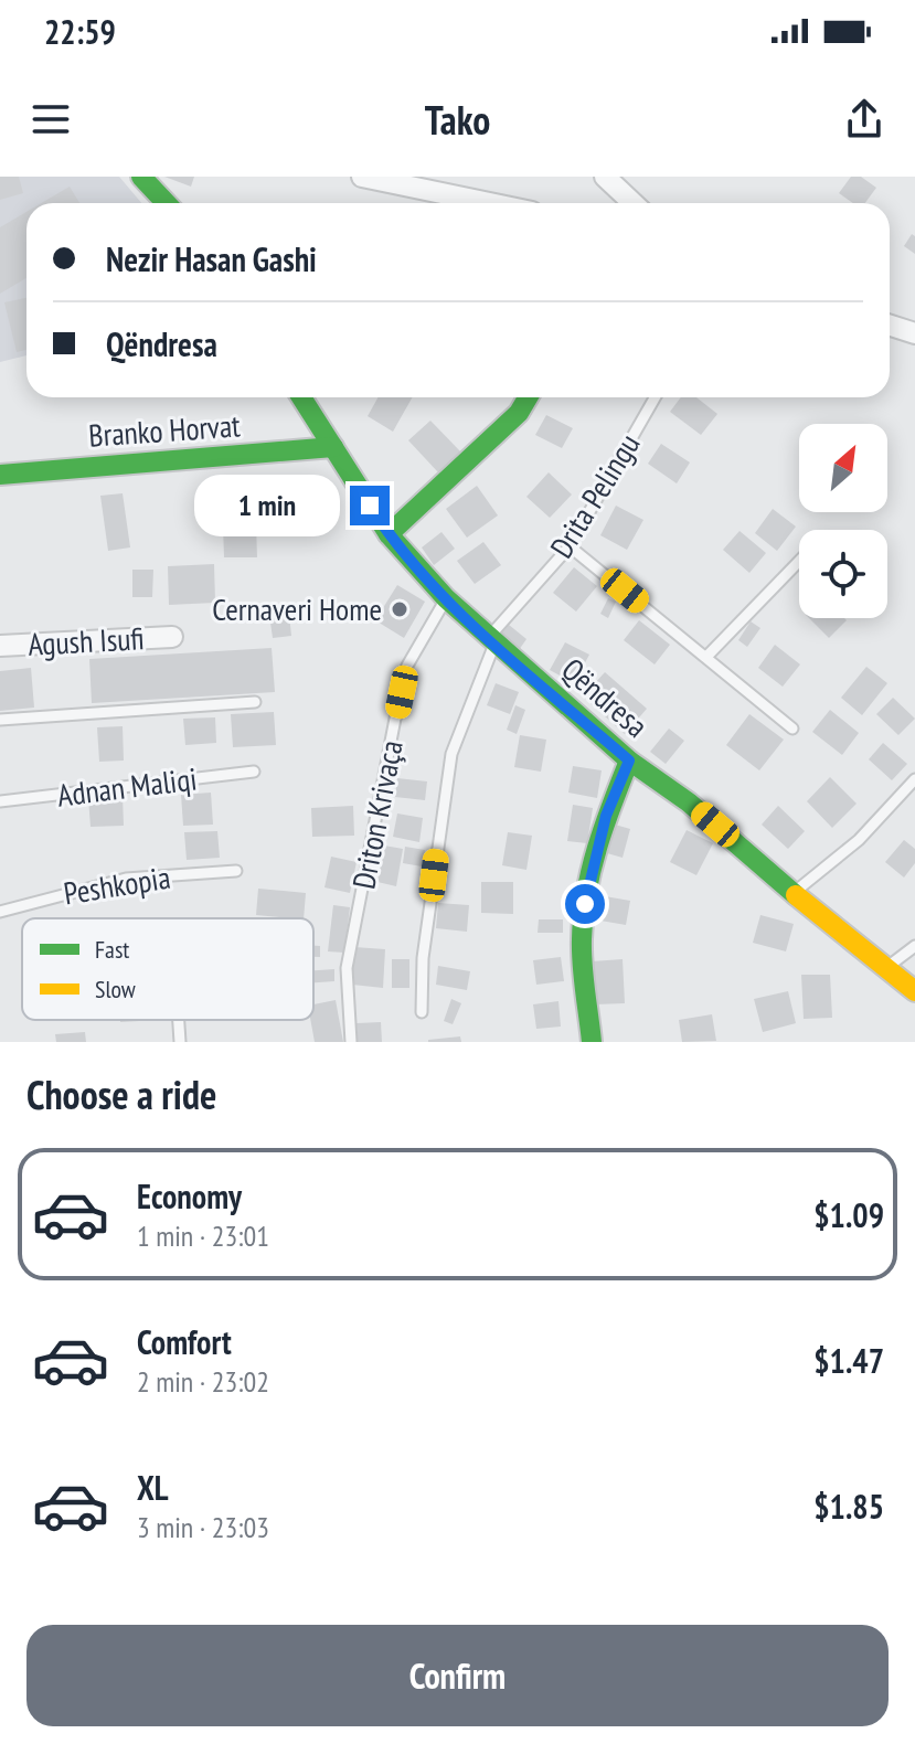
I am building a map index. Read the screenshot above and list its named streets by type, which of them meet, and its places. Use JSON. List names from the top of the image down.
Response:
{
  "streets": {
    "street": ["Branko Horvat", "Agush Isufi", "Qëndresa"],
    "lane": [
      "Drita Pelingu",
      "Adnan Maliqi",
      "Driton Krivaça",
      "Peshkopia"
    ]
  },
  "crossings": [
    ["Branko Horvat", "Qëndresa"],
    ["Drita Pelingu", "Qëndresa"],
    ["Qëndresa", "Driton Krivaça"]
  ],
  "places": ["Cernaveri Home"],
  "legend": ["Fast", "Slow"],
  "north": "top right",
  "page": {
    "status": "22:59",
    "header": "Tako",
    "banner": ["Nezir Hasan Gashi", "Qëndresa"],
    "bubble": "1 min",
    "heading": "Choose a ride",
    "list": [
      {
        "name": "Economy",
        "note": "1 min · 23:01",
        "value": "$1.09"
      },
      {
        "name": "Comfort",
        "note": "2 min · 23:02",
        "value": "$1.47"
      },
      {
        "name": "XL",
        "note": "3 min · 23:03",
        "value": "$1.85"
      }
    ],
    "buttons": "Confirm"
  }
}
